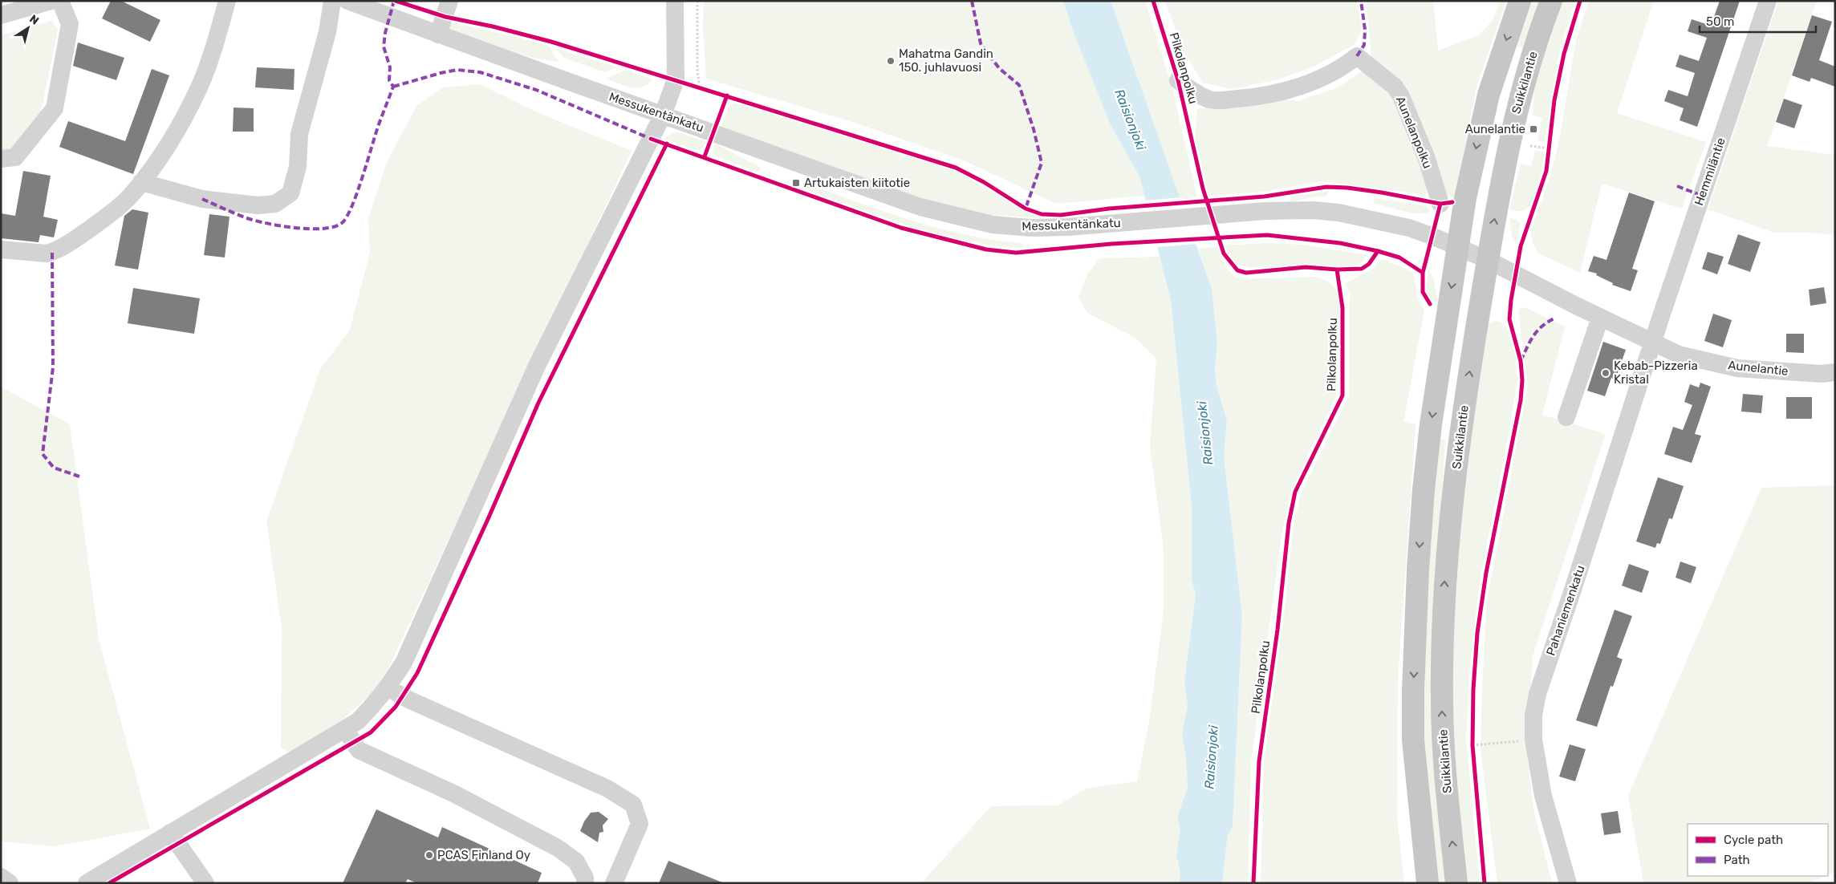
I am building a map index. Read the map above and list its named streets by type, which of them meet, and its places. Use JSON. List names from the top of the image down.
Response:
{
  "streets": {
    "main road": ["Suikkilantie"],
    "street": [
      "Messukentänkatu",
      "Aunelanpolku",
      "Hemmiläntie",
      "Aunelantie",
      "Pahaniemenkatu"
    ],
    "cycle path": ["Pilkolanpolku"]
  },
  "crossings": [
    ["Suikkilantie", "Messukentänkatu"],
    ["Suikkilantie", "Aunelantie"],
    ["Messukentänkatu", "Aunelantie"],
    ["Hemmiläntie", "Aunelantie"],
    ["Hemmiläntie", "Pahaniemenkatu"],
    ["Aunelantie", "Pahaniemenkatu"]
  ],
  "water": ["Raisionjoki"],
  "places": {
    "other": ["Mahatma Gandin 150. juhlavuosi", "Kebab-Pizzeria Kristal", "PCAS Finland Oy"],
    "transit": ["Aunelantie", "Artukaisten kiitotie"]
  },
  "legend": ["Cycle path", "Path"],
  "scale_bar": "50 m",
  "north": "top right"
}
